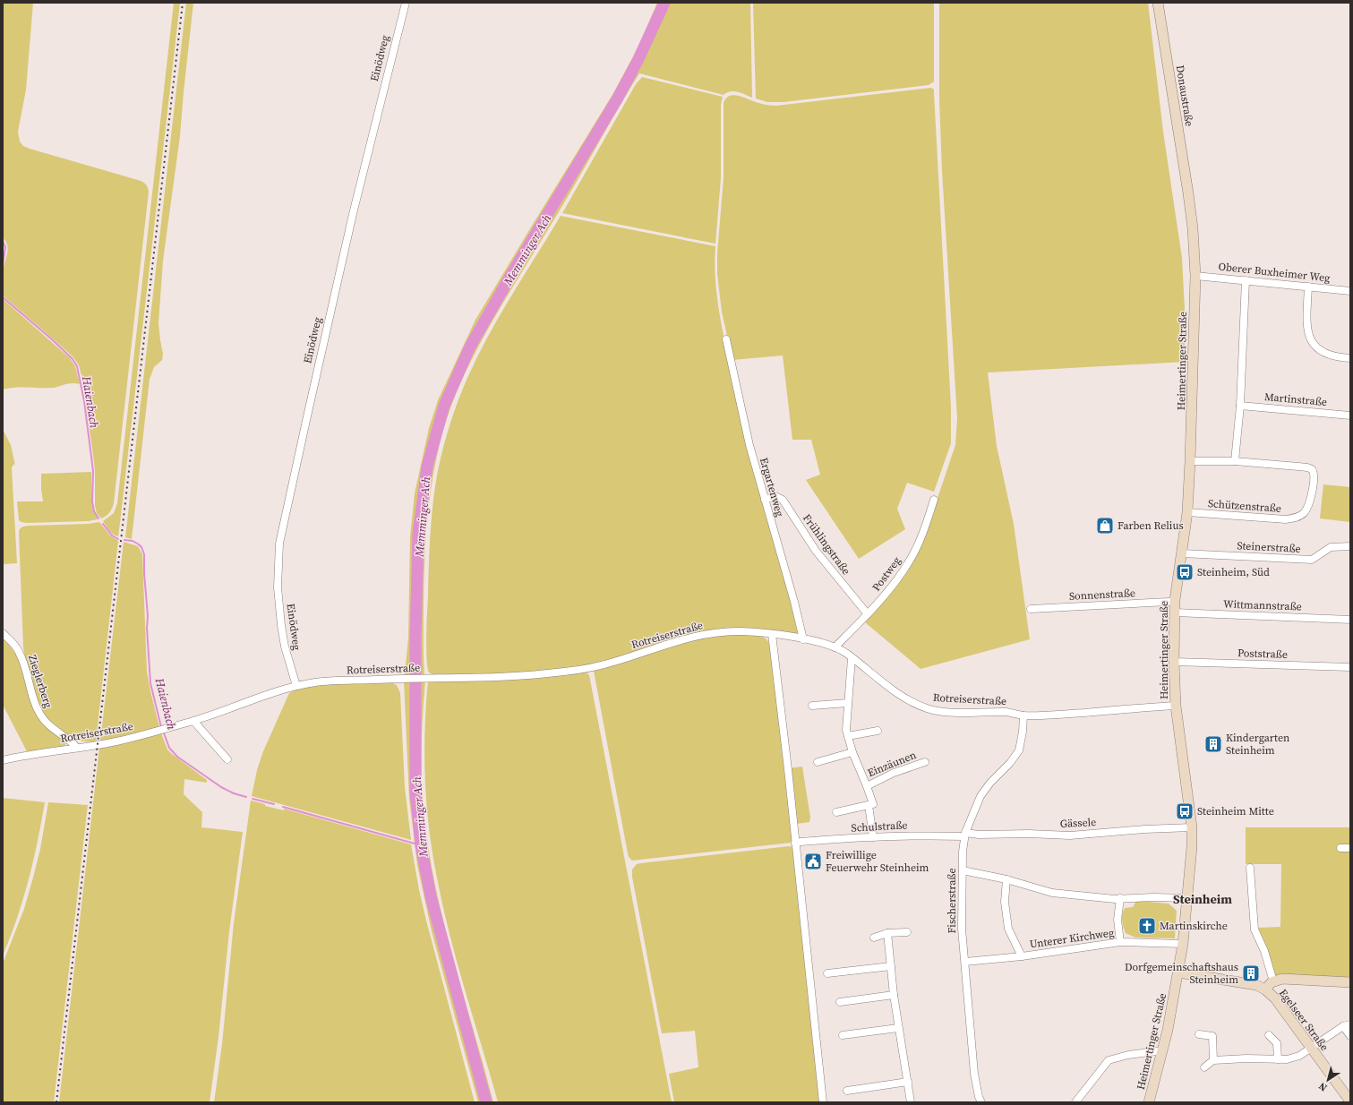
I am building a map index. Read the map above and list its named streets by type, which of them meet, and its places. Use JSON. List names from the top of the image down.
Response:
{
  "streets": {
    "street": [
      "Einödweg",
      "Donaustraße",
      "Oberer Buxheimer Weg",
      "Heimertinger Straße",
      "Martinstraße",
      "Ergartenweg",
      "Schützenstraße",
      "Frühlingstraße",
      "Steinerstraße",
      "Postweg",
      "Sonnenstraße",
      "Wittmannstraße",
      "Rotreiserstraße",
      "Poststraße",
      "Zieglerberg",
      "Einzäunen",
      "Gässele",
      "Schulstraße",
      "Fischerstraße",
      "Unterer Kirchweg",
      "Egelseer Straße"
    ]
  },
  "crossings": [
    ["Einödweg", "Rotreiserstraße"],
    ["Donaustraße", "Heimertinger Straße"],
    ["Oberer Buxheimer Weg", "Heimertinger Straße"],
    ["Heimertinger Straße", "Schützenstraße"],
    ["Heimertinger Straße", "Steinerstraße"],
    ["Heimertinger Straße", "Sonnenstraße"],
    ["Heimertinger Straße", "Wittmannstraße"],
    ["Heimertinger Straße", "Rotreiserstraße"],
    ["Heimertinger Straße", "Poststraße"],
    ["Heimertinger Straße", "Gässele"],
    ["Heimertinger Straße", "Unterer Kirchweg"],
    ["Heimertinger Straße", "Egelseer Straße"],
    ["Ergartenweg", "Frühlingstraße"],
    ["Ergartenweg", "Rotreiserstraße"],
    ["Frühlingstraße", "Postweg"],
    ["Postweg", "Rotreiserstraße"],
    ["Rotreiserstraße", "Zieglerberg"],
    ["Rotreiserstraße", "Einzäunen"],
    ["Rotreiserstraße", "Fischerstraße"],
    ["Einzäunen", "Schulstraße"],
    ["Gässele", "Schulstraße"],
    ["Gässele", "Fischerstraße"],
    ["Schulstraße", "Fischerstraße"],
    ["Fischerstraße", "Unterer Kirchweg"]
  ],
  "districts": ["Steinheim"],
  "water": ["Memminger Ach", "Haienbach"],
  "places": {
    "shop": ["Farben Relius"],
    "bus stop": ["Steinheim, Süd", "Steinheim Mitte"],
    "building": ["Kindergarten Steinheim", "Dorfgemeinschaftshaus Steinheim"],
    "public building": ["Freiwillige Feuerwehr Steinheim"],
    "church": ["Martinskirche"]
  },
  "north": "bottom left"
}
